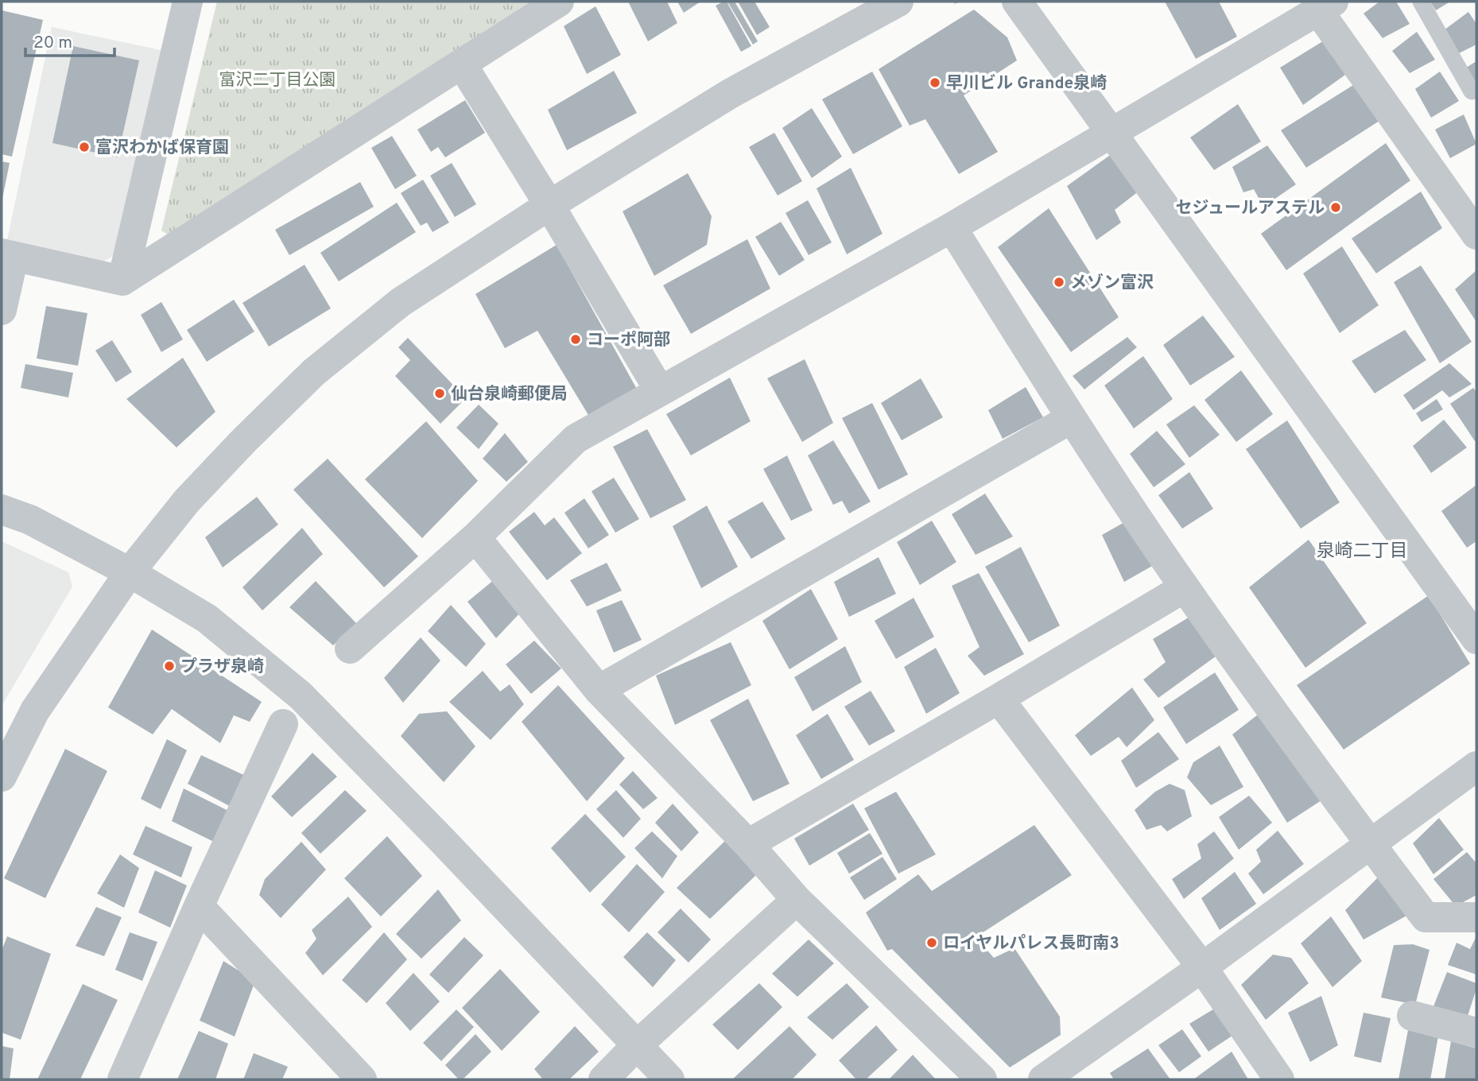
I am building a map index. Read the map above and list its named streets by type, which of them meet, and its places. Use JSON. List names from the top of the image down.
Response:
{
  "districts": ["泉崎二丁目"],
  "parks": ["富沢二丁目公園"],
  "places": [
    "早川ビル Grande泉崎",
    "富沢わかば保育園",
    "セジュールアステル",
    "メゾン富沢",
    "コーポ阿部",
    "仙台泉崎郵便局",
    "プラザ泉崎",
    "ロイヤルパレス長町南3"
  ],
  "scale_bar": "20 m"
}
